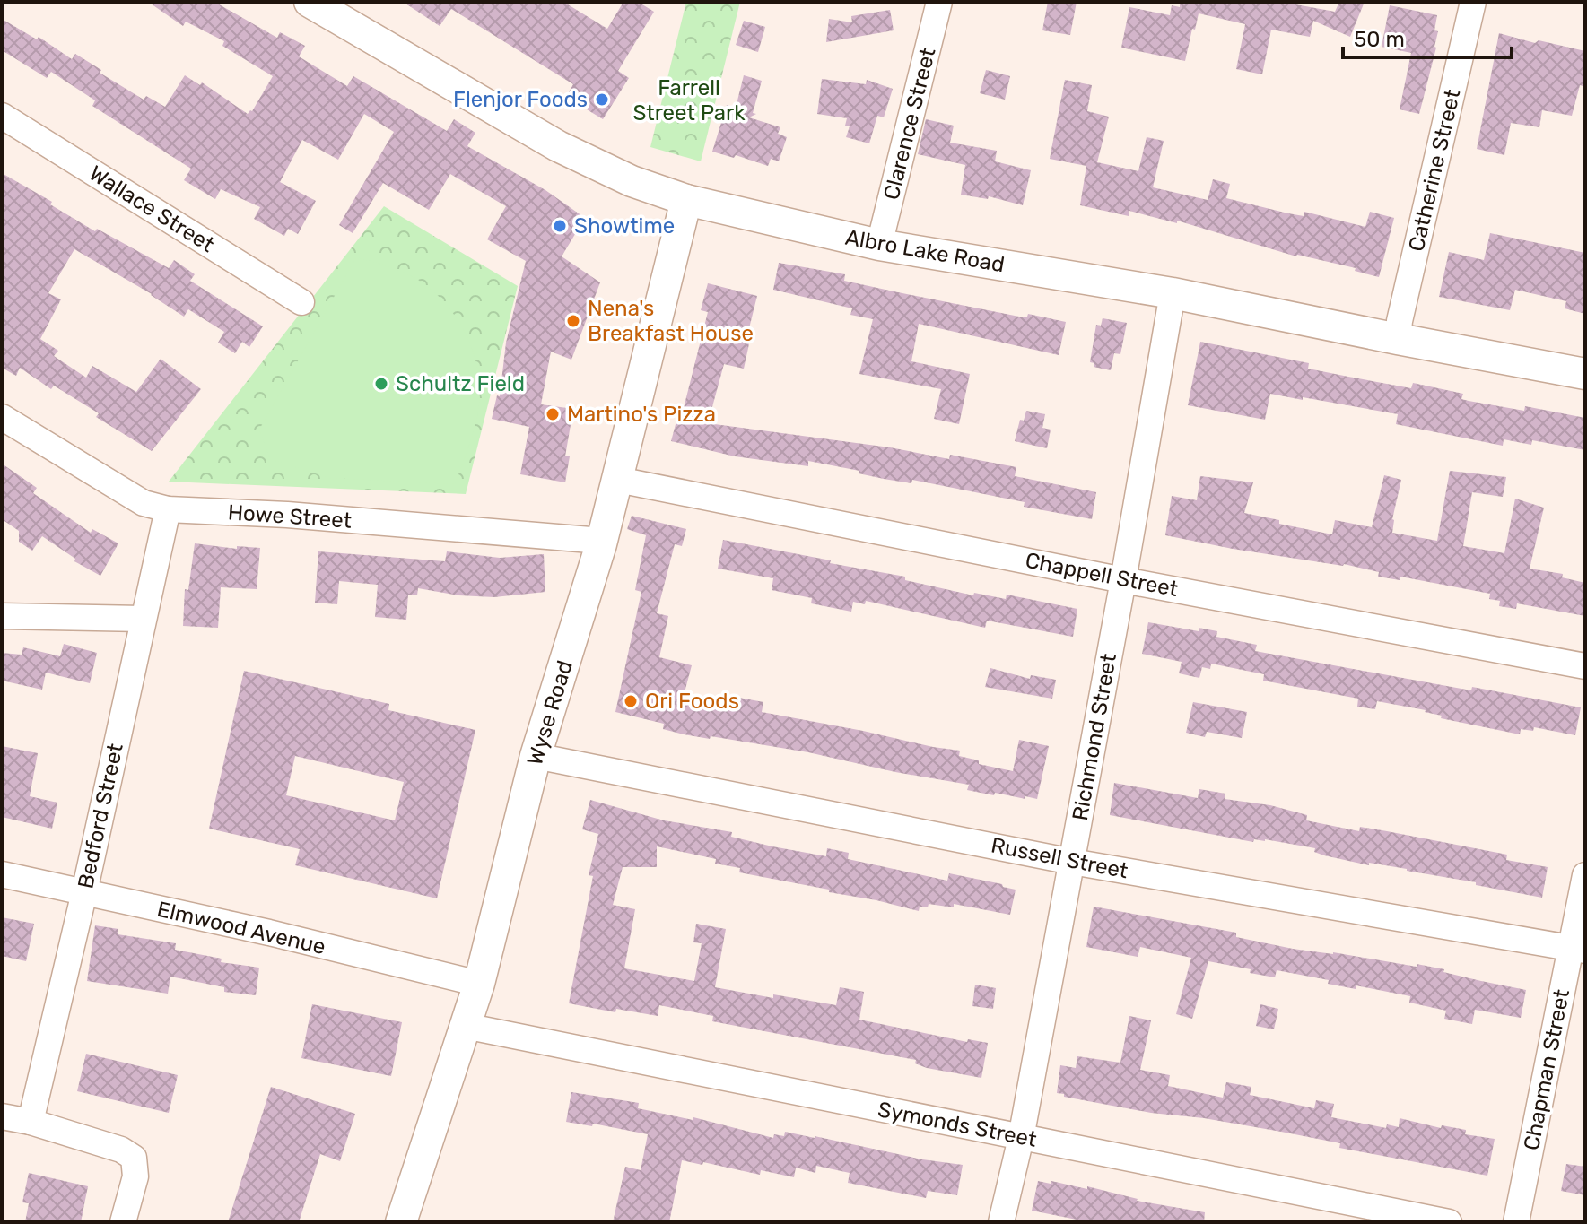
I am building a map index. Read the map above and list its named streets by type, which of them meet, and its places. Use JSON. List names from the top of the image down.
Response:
{
  "streets": {
    "main road": ["Albro Lake Road", "Wyse Road"],
    "street": [
      "Clarence Street",
      "Catherine Street",
      "Wallace Street",
      "Howe Street",
      "Chappell Street",
      "Richmond Street",
      "Bedford Street",
      "Russell Street",
      "Elmwood Avenue",
      "Chapman Street",
      "Symonds Street"
    ]
  },
  "crossings": [
    ["Clarence Street", "Albro Lake Road"],
    ["Catherine Street", "Albro Lake Road"],
    ["Albro Lake Road", "Wyse Road"],
    ["Albro Lake Road", "Richmond Street"],
    ["Howe Street", "Wyse Road"],
    ["Howe Street", "Bedford Street"],
    ["Chappell Street", "Wyse Road"],
    ["Chappell Street", "Richmond Street"],
    ["Wyse Road", "Russell Street"],
    ["Wyse Road", "Elmwood Avenue"],
    ["Wyse Road", "Symonds Street"],
    ["Richmond Street", "Russell Street"],
    ["Richmond Street", "Symonds Street"],
    ["Bedford Street", "Elmwood Avenue"],
    ["Russell Street", "Chapman Street"]
  ],
  "parks": ["Farrell Street Park"],
  "places": [
    "Flenjor Foods",
    "Showtime",
    "Nena's Breakfast House",
    "Schultz Field",
    "Martino's Pizza",
    "Ori Foods"
  ],
  "scale_bar": "50 m"
}
